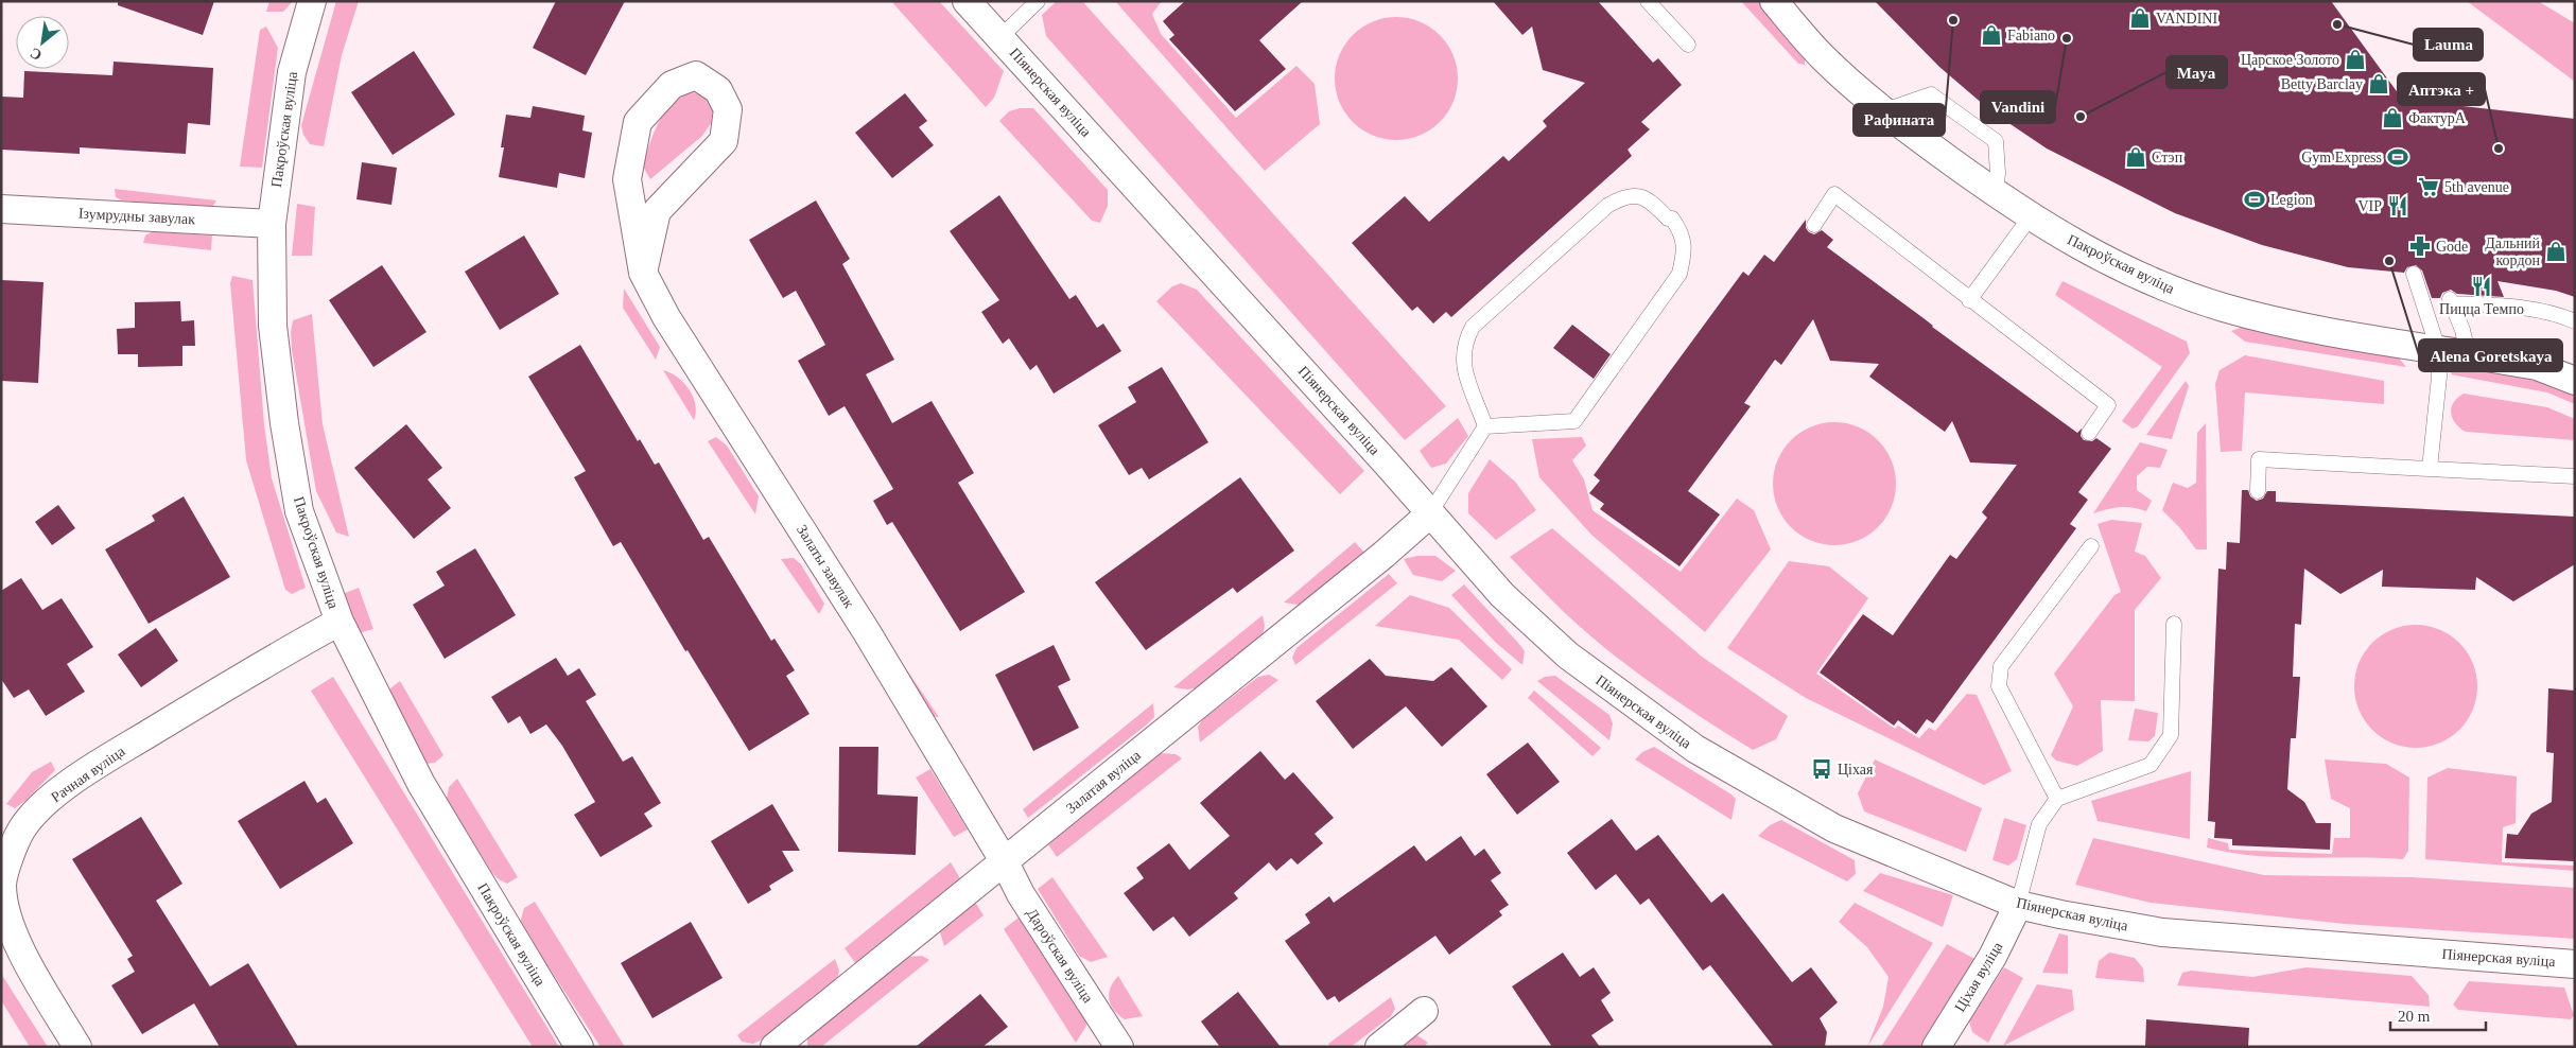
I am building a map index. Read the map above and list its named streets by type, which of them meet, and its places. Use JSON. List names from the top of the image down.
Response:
{
  "streets": {
    "street": [
      "Піянерская вуліца",
      "Пакроўская вуліца",
      "Ізумрудны завулак",
      "Залаты завулак",
      "Рачная вуліца",
      "Залатая вуліца",
      "Дароўская вуліца",
      "Ціхая вуліца"
    ]
  },
  "crossings": [
    ["Піянерская вуліца", "Залатая вуліца"],
    ["Піянерская вуліца", "Ціхая вуліца"],
    ["Пакроўская вуліца", "Ізумрудны завулак"],
    ["Пакроўская вуліца", "Рачная вуліца"],
    ["Залаты завулак", "Залатая вуліца"],
    ["Залаты завулак", "Дароўская вуліца"],
    ["Залатая вуліца", "Дароўская вуліца"]
  ],
  "places": {
    "shop": [
      "VANDINI",
      "Fabiano",
      "Царское Золото",
      "Betty Barclay",
      "ФактурА",
      "Стэп",
      "Дальний кордон"
    ],
    "other": [
      "Рафината",
      "Lauma",
      "Vandini",
      "Maya",
      "Аптэка +",
      "Alena Goretskaya"
    ],
    "sports": ["Gym Express", "Legion"],
    "supermarket": ["5th avenue"],
    "restaurant": ["VIP", "Пицца Темпо"],
    "pharmacy": ["Gode"],
    "bus stop": ["Ціхая"]
  },
  "scale_bar": "20 m",
  "north": "bottom left"
}
